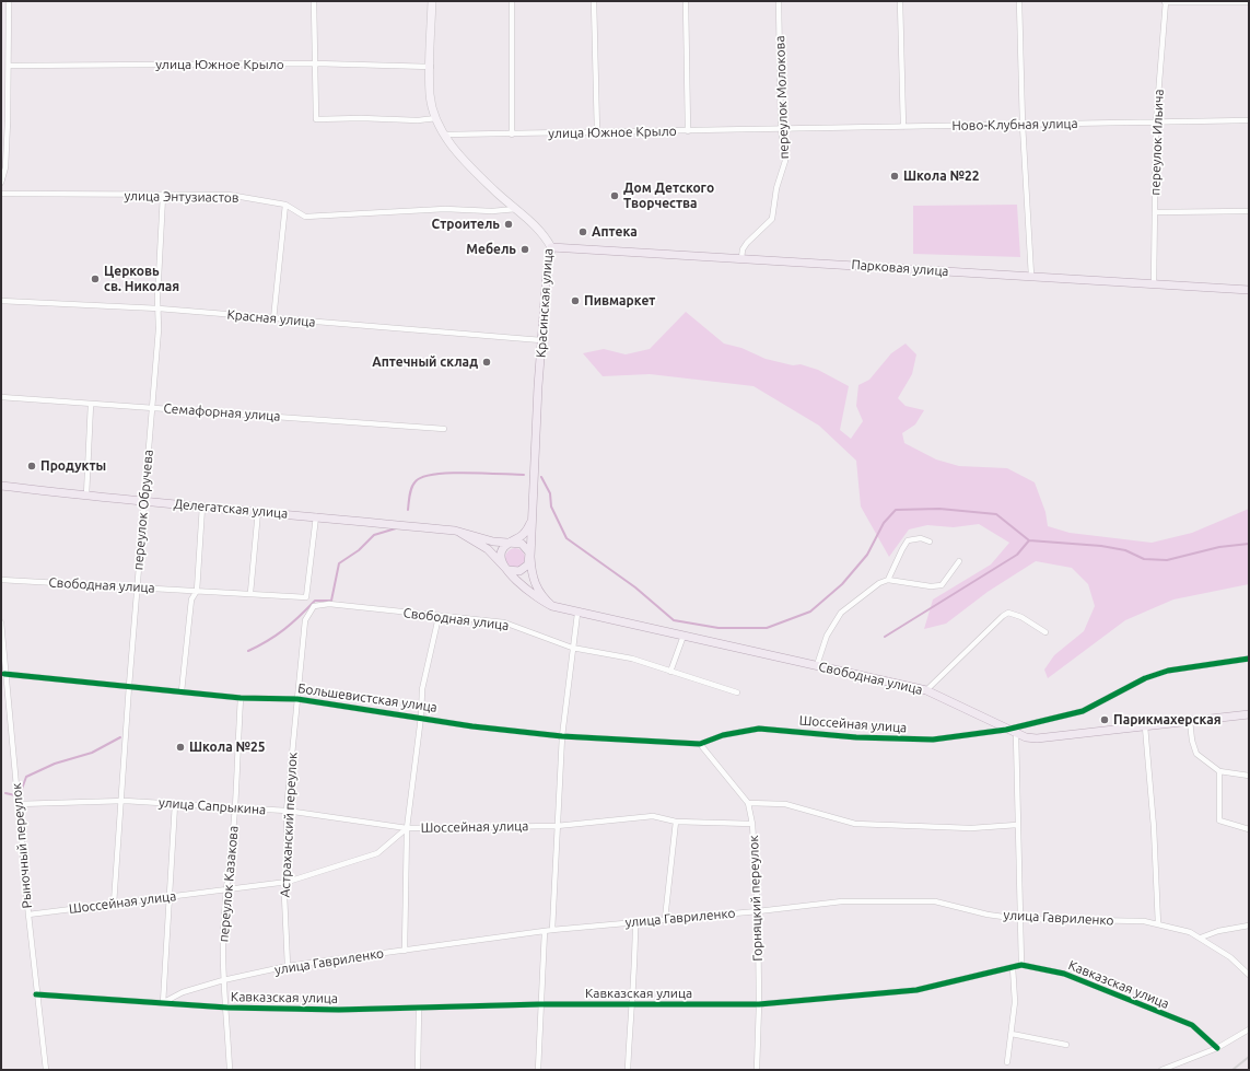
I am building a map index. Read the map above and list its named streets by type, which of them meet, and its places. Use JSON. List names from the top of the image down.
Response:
{
  "streets": {
    "main road": [
      "Парковая улица",
      "Красинская улица",
      "Делегатская улица",
      "Свободная улица"
    ],
    "street": [
      "улица Южное Крыло",
      "переулок Молокова",
      "Ново-Клубная улица",
      "переулок Ильича",
      "улица Энтузиастов",
      "Красная улица",
      "Семафорная улица",
      "переулок Обручева",
      "Большевистская улица",
      "Шоссейная улица",
      "улица Сапрыкина",
      "Астраханский переулок",
      "Рыночный переулок",
      "переулок Казакова",
      "Горняцкий переулок",
      "улица Гавриленко",
      "Кавказская улица"
    ]
  },
  "crossings": [
    ["улица Южное Крыло", "переулок Молокова"],
    ["улица Южное Крыло", "Ново-Клубная улица"],
    ["улица Южное Крыло", "Красинская улица"],
    ["переулок Молокова", "Ново-Клубная улица"],
    ["переулок Молокова", "Парковая улица"],
    ["Ново-Клубная улица", "переулок Ильича"],
    ["переулок Ильича", "Парковая улица"],
    ["улица Энтузиастов", "Красинская улица"],
    ["улица Энтузиастов", "переулок Обручева"],
    ["Парковая улица", "Красинская улица"],
    ["Красинская улица", "Красная улица"],
    ["Красинская улица", "Делегатская улица"],
    ["Красинская улица", "Свободная улица"],
    ["Красная улица", "переулок Обручева"],
    ["Семафорная улица", "переулок Обручева"],
    ["Делегатская улица", "переулок Обручева"],
    ["Делегатская улица", "Свободная улица"],
    ["переулок Обручева", "Свободная улица"],
    ["переулок Обручева", "Большевистская улица"],
    ["переулок Обручева", "Шоссейная улица"],
    ["переулок Обручева", "улица Сапрыкина"],
    ["Свободная улица", "Шоссейная улица"],
    ["Свободная улица", "Астраханский переулок"],
    ["Большевистская улица", "Шоссейная улица"],
    ["Большевистская улица", "Астраханский переулок"],
    ["Большевистская улица", "Рыночный переулок"],
    ["Большевистская улица", "переулок Казакова"],
    ["Большевистская улица", "Горняцкий переулок"],
    ["Шоссейная улица", "улица Сапрыкина"],
    ["Шоссейная улица", "Астраханский переулок"],
    ["Шоссейная улица", "Рыночный переулок"],
    ["Шоссейная улица", "переулок Казакова"],
    ["Шоссейная улица", "Горняцкий переулок"],
    ["улица Сапрыкина", "Астраханский переулок"],
    ["улица Сапрыкина", "Рыночный переулок"],
    ["улица Сапрыкина", "переулок Казакова"],
    ["Астраханский переулок", "улица Гавриленко"],
    ["Рыночный переулок", "Кавказская улица"],
    ["переулок Казакова", "улица Гавриленко"],
    ["переулок Казакова", "Кавказская улица"],
    ["Горняцкий переулок", "улица Гавриленко"],
    ["Горняцкий переулок", "Кавказская улица"],
    ["улица Гавриленко", "Кавказская улица"]
  ],
  "places": [
    "Школа №22",
    "Дом Детского Творчества",
    "Строитель",
    "Аптека",
    "Мебель",
    "Церковь св. Николая",
    "Пивмаркет",
    "Аптечный склад",
    "Продукты",
    "Парикмахерская",
    "Школа №25"
  ]
}
